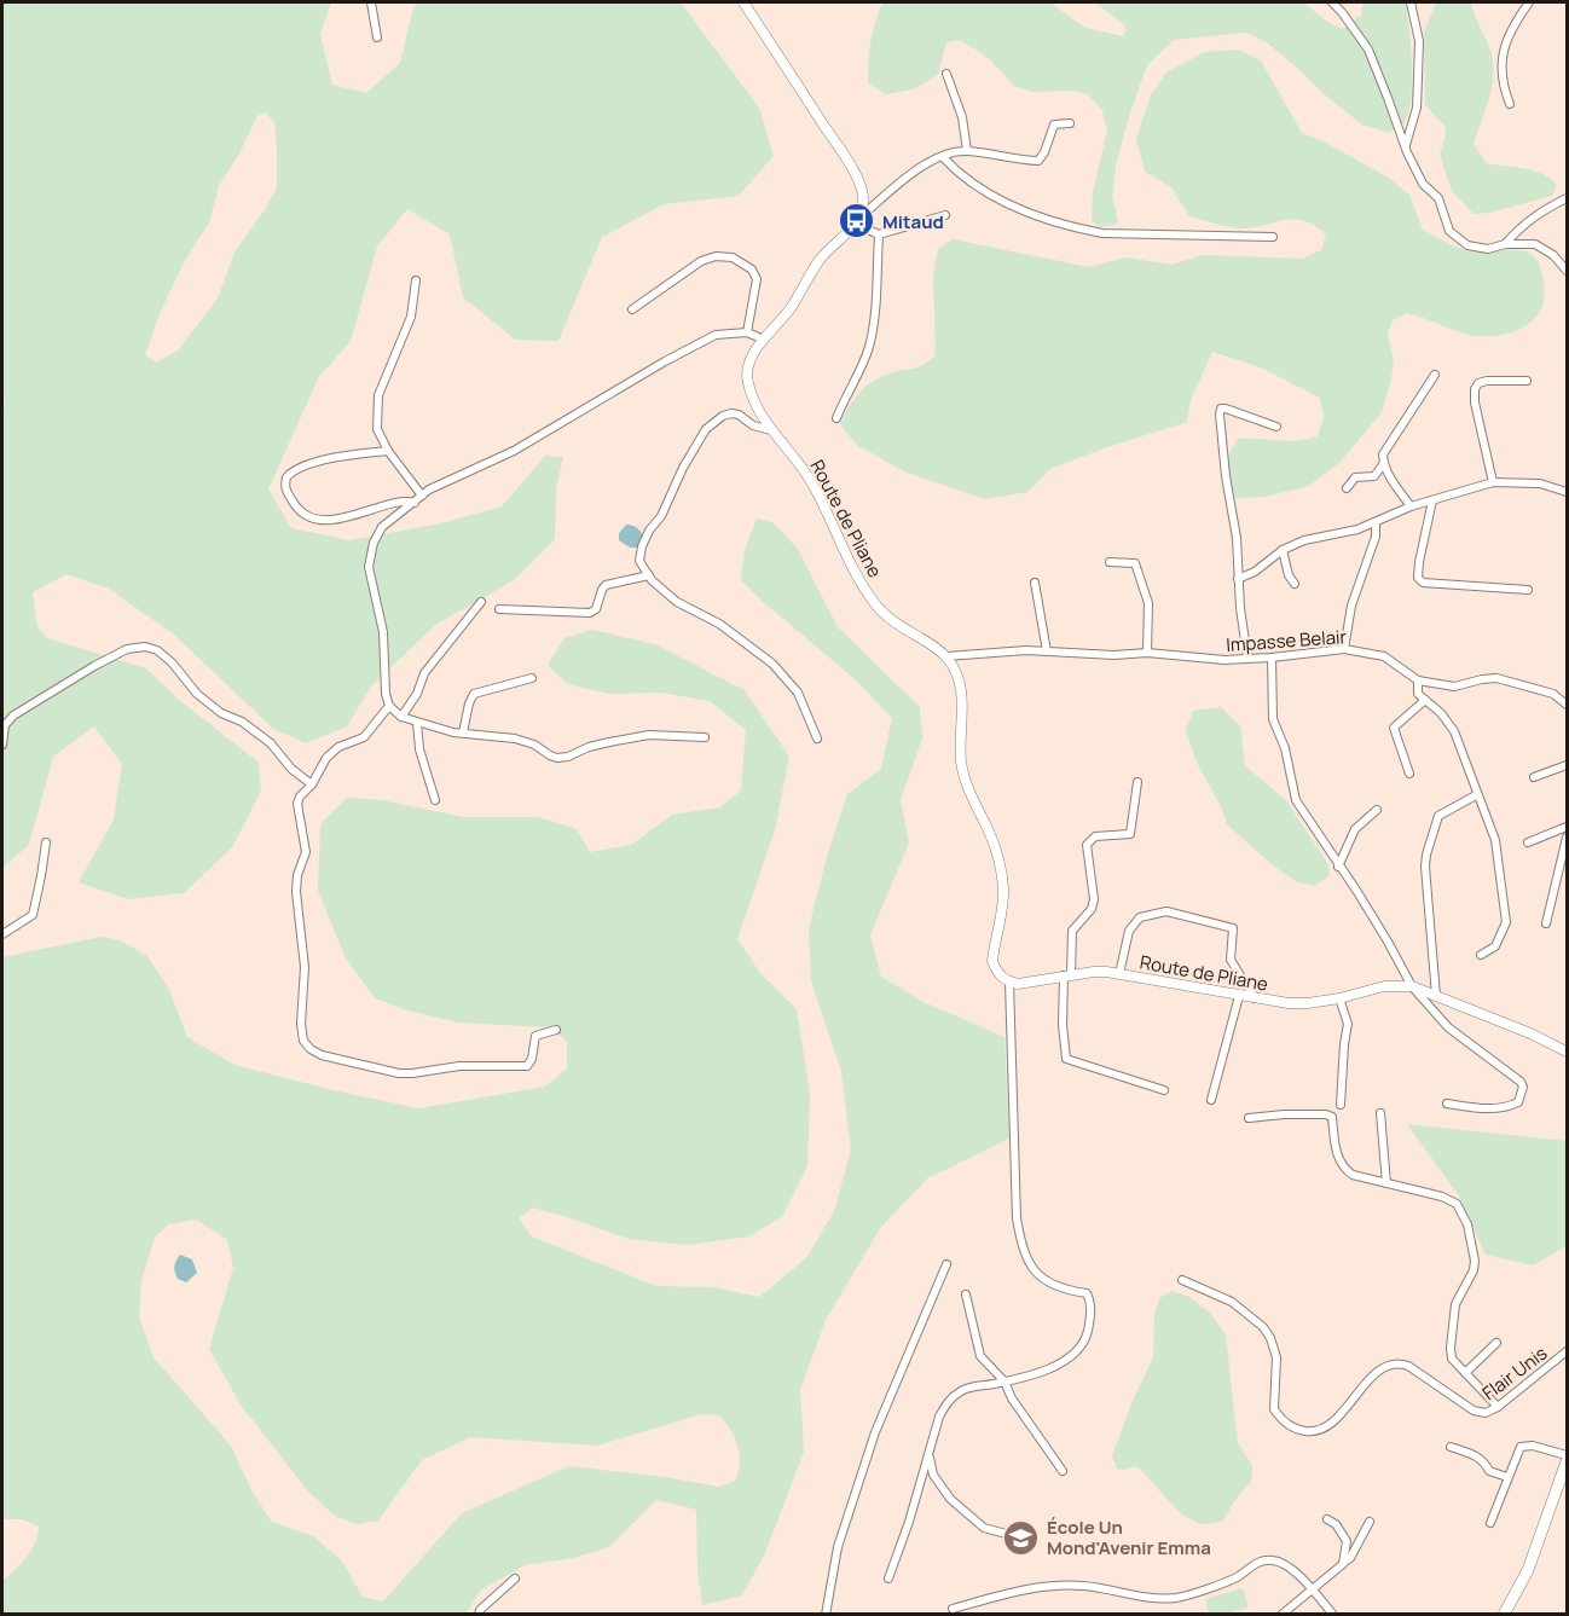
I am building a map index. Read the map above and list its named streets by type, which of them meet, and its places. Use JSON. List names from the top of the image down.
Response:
{
  "streets": {
    "street": ["Route de Pliane", "Impasse Belair", "Flair Unis"]
  },
  "crossings": [
    ["Route de Pliane", "Impasse Belair"]
  ],
  "places": {
    "bus stop": ["Mitaud"],
    "school or university": ["École Un Mond'Avenir Emma"]
  }
}
